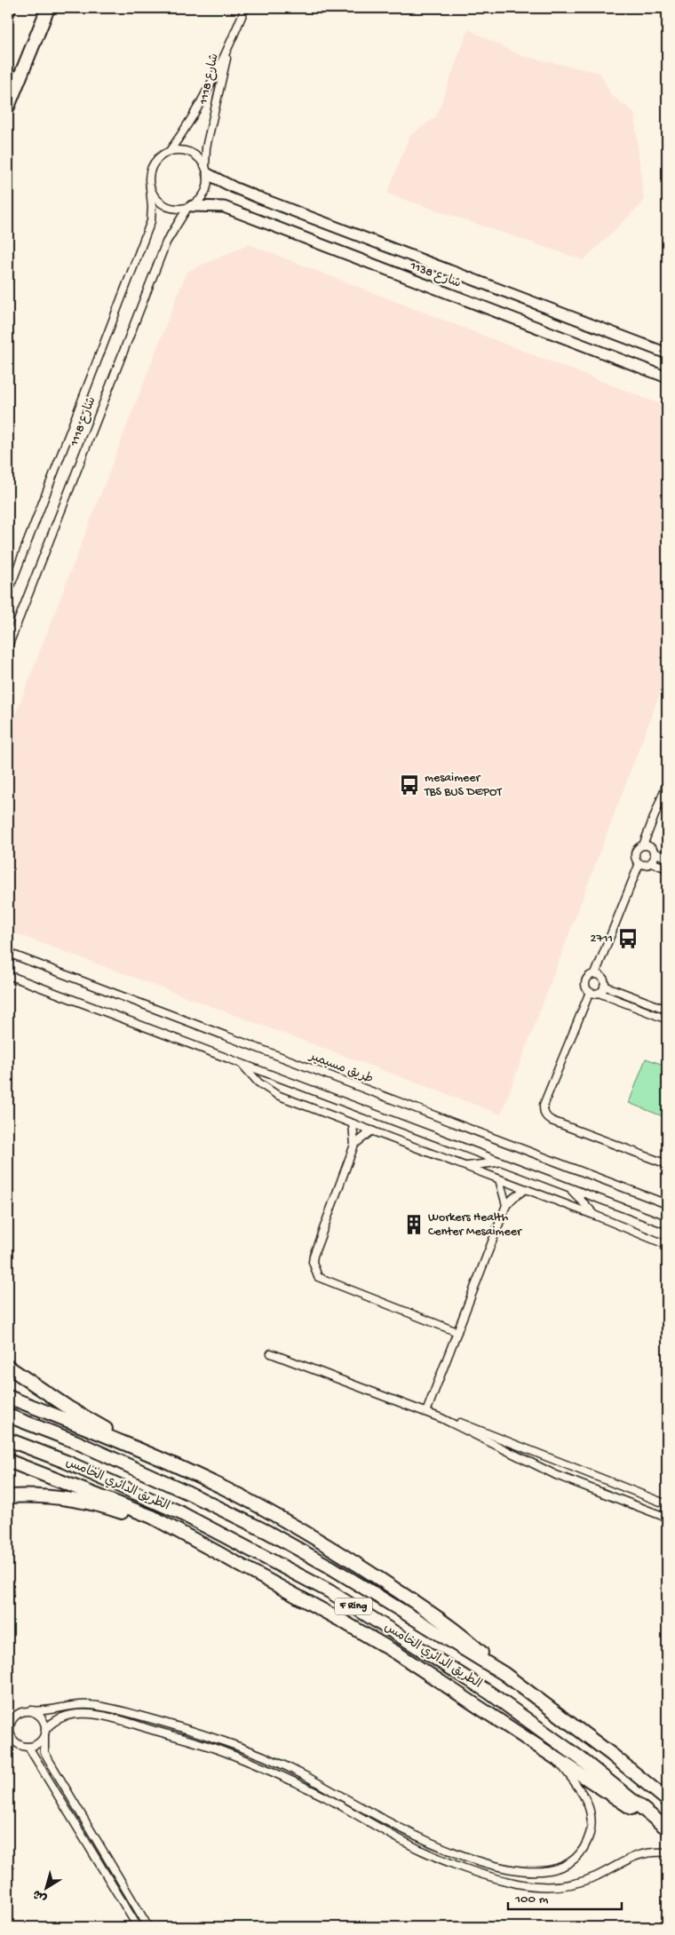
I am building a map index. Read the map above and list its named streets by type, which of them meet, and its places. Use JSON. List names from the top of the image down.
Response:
{
  "streets": {
    "highway": ["الطريق الدائري الخامس", "F Ring"],
    "street": ["شارع 1118", "شارع 1138", "طريق مسيمير"]
  },
  "crossings": [
    ["شارع 1118", "شارع 1138"]
  ],
  "places": {
    "bus stop": ["mesaimeer TBS BUS DEPOT", "2711"],
    "building": ["Workers Health Center Mesaimeer"]
  },
  "scale_bar": "100 m",
  "north": "bottom left"
}
